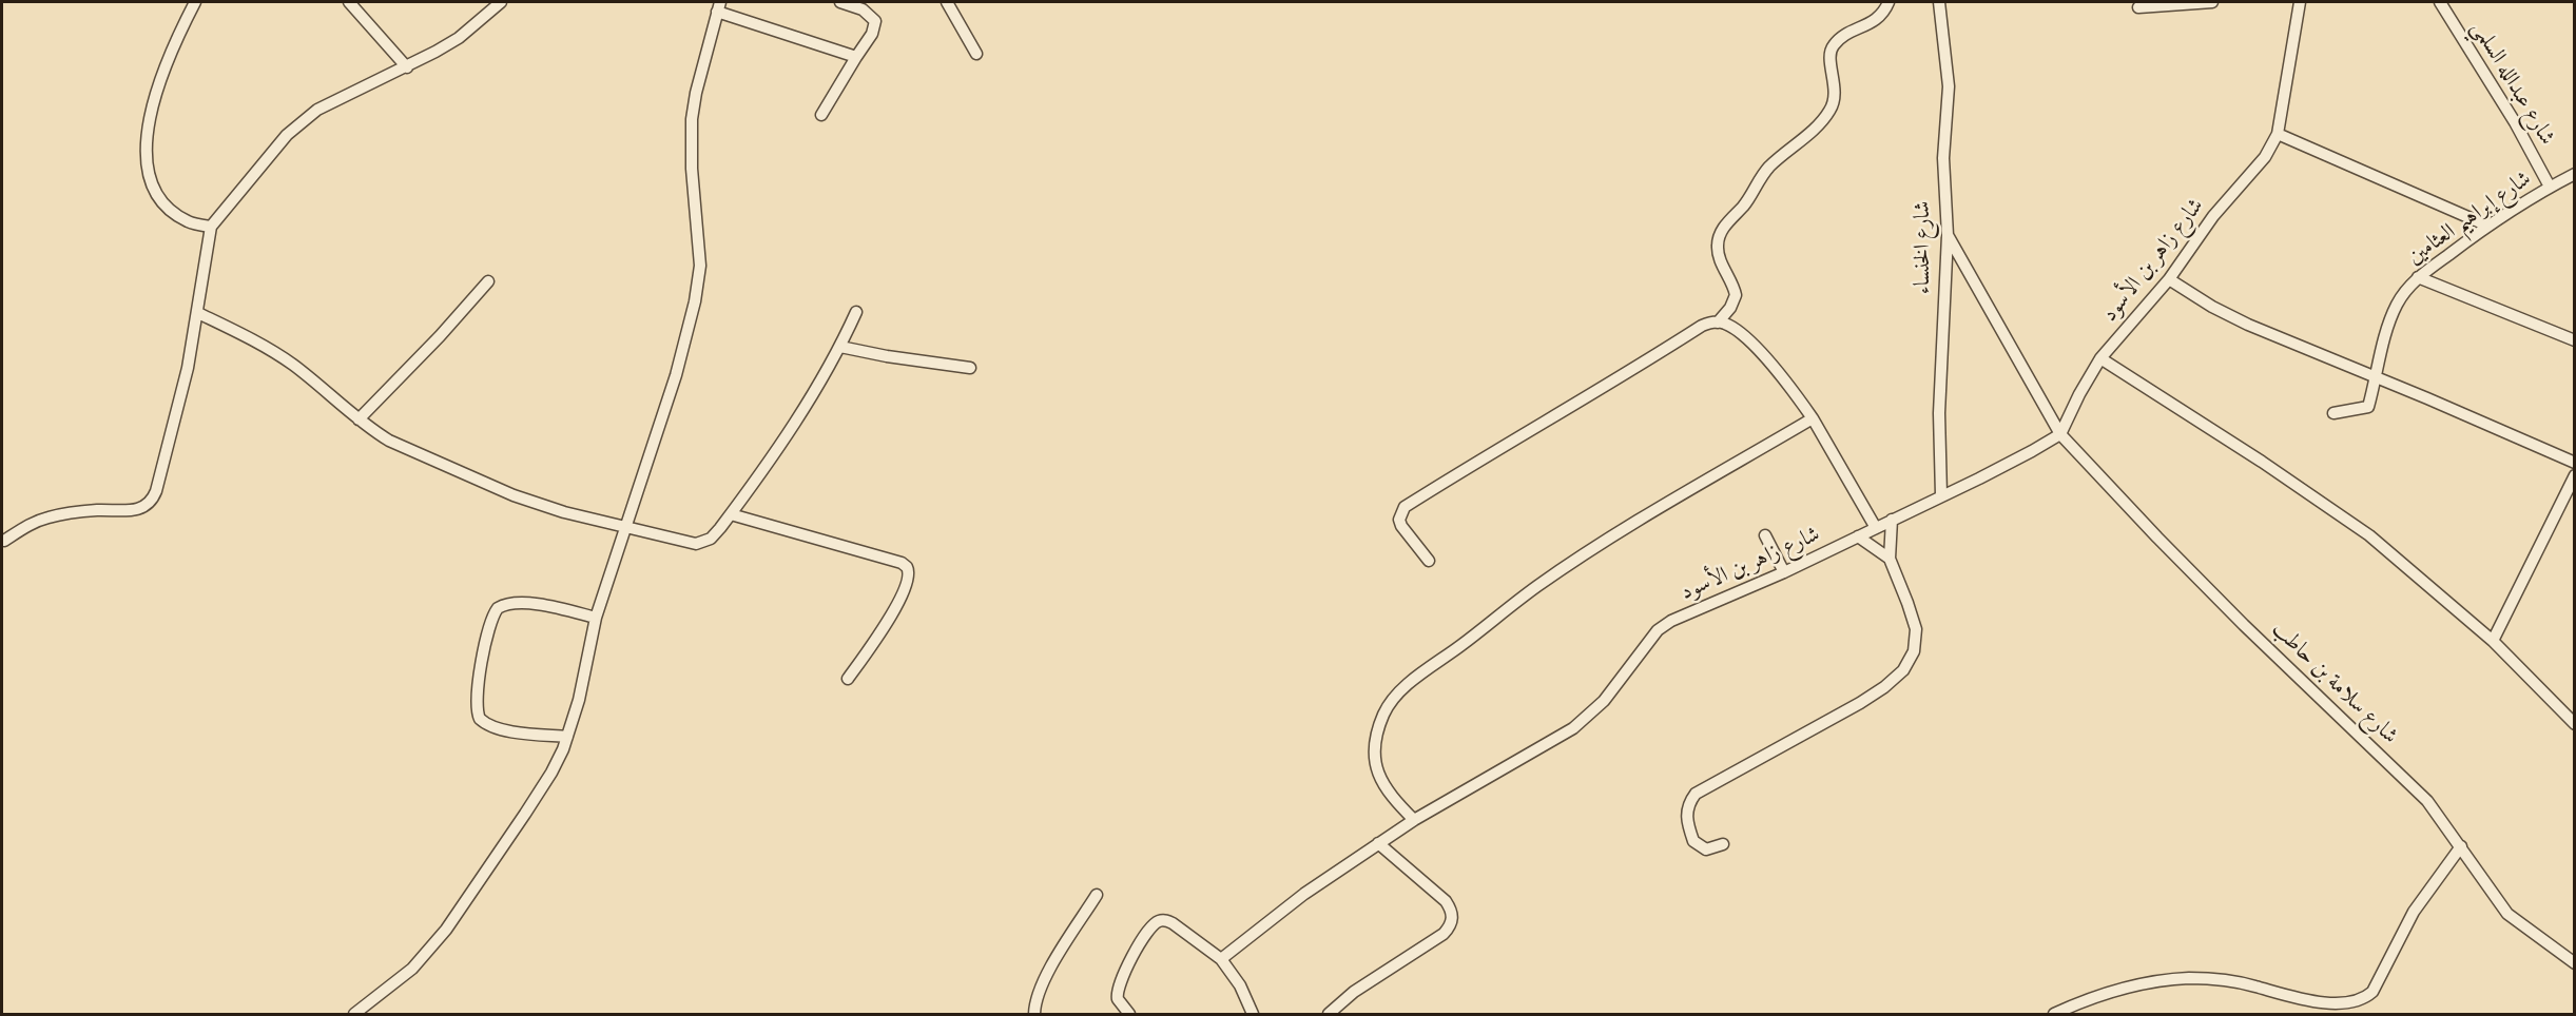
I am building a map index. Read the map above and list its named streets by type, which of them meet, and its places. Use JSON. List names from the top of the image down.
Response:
{
  "streets": {
    "street": [
      "شارع عبدالله السلمي",
      "شارع إبراهيم العثامين",
      "شارع الخنساء",
      "شارع زاهر بن الأسود",
      "شارع سلامة بن حاطب"
    ]
  },
  "crossings": [
    ["شارع عبدالله السلمي", "شارع إبراهيم العثامين"],
    ["شارع الخنساء", "شارع زاهر بن الأسود"],
    ["شارع الخنساء", "شارع سلامة بن حاطب"],
    ["شارع زاهر بن الأسود", "شارع سلامة بن حاطب"]
  ]
}
